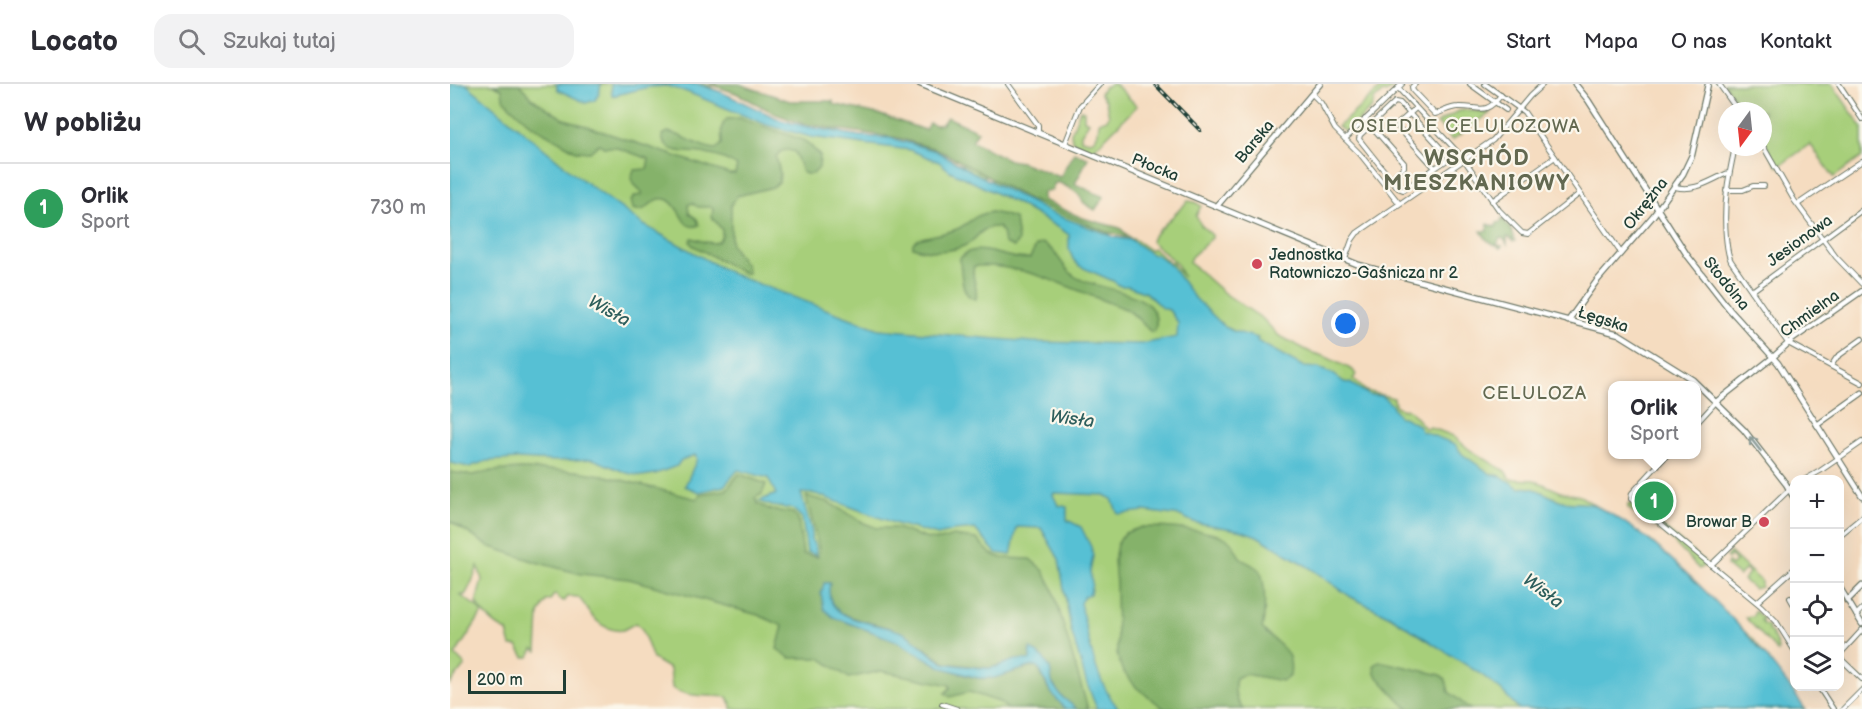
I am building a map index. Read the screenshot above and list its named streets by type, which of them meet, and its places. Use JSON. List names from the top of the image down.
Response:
{
  "streets": {
    "street": [
      "Barska",
      "Płocka",
      "Okrężna",
      "Jesionowa",
      "Stodólna",
      "Chmielna",
      "Łęgska"
    ]
  },
  "crossings": [
    ["Barska", "Płocka"],
    ["Płocka", "Łęgska"],
    ["Okrężna", "Stodólna"],
    ["Okrężna", "Łęgska"],
    ["Stodólna", "Chmielna"],
    ["Chmielna", "Łęgska"]
  ],
  "districts": ["OSIEDLE CELULOZOWA", "WSCHÓD MIESZKANIOWY", "CELULOZA"],
  "water": ["Wisła"],
  "places": ["Jednostka Ratowniczo-Gaśnicza nr 2", "Browar B"],
  "scale_bar": "200 m",
  "north": "bottom",
  "page": {
    "header": "Locato",
    "search": "Szukaj tutaj",
    "nav": [
      "Start",
      "Mapa",
      "O nas",
      "Kontakt"
    ],
    "heading": "W pobliżu",
    "list": [
      {
        "mark": "1",
        "name": "Orlik",
        "note": "Sport",
        "value": "730 m"
      }
    ],
    "popup": ["Orlik", "Sport"],
    "map_buttons": ["+", "−"],
    "pins": "1",
    "scale": "200 m"
  }
}
